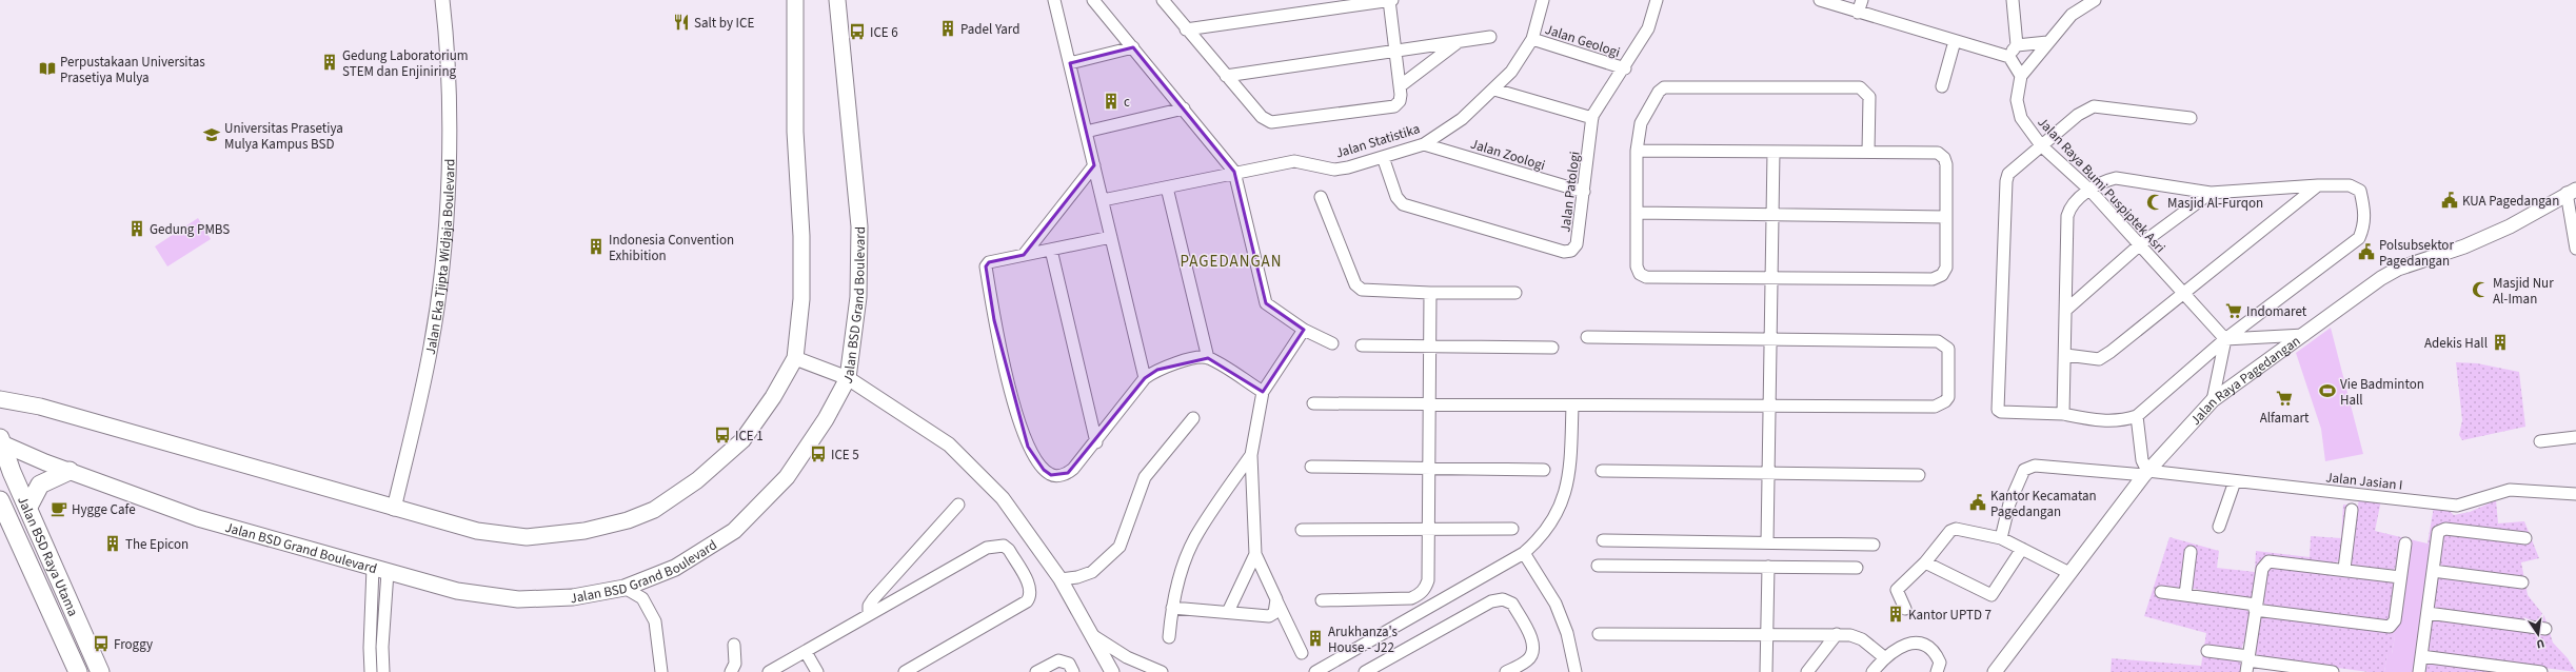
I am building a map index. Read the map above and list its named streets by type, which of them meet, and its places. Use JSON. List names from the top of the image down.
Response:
{
  "streets": {
    "main road": ["Jalan BSD Grand Boulevard", "Jalan BSD Raya Utama"],
    "street": [
      "Jalan Geologi",
      "Jalan Statistika",
      "Jalan Zoologi",
      "Jalan Raya Bumi Puspiptek Asri",
      "Jalan Patologi",
      "Jalan Eka Tjipta Widjaja Boulevard",
      "Jalan Raya Pagedangan",
      "Jalan Jasian I"
    ]
  },
  "crossings": [
    ["Jalan Geologi", "Jalan Statistika"],
    ["Jalan Geologi", "Jalan Patologi"],
    ["Jalan Statistika", "Jalan Zoologi"],
    ["Jalan Statistika", "Jalan Patologi"],
    ["Jalan Zoologi", "Jalan Patologi"],
    ["Jalan BSD Grand Boulevard", "Jalan BSD Raya Utama"],
    ["Jalan Raya Pagedangan", "Jalan Jasian I"]
  ],
  "districts": ["PAGEDANGAN"],
  "places": {
    "restaurant": ["Salt by ICE"],
    "building": [
      "Padel Yard",
      "Gedung Laboratorium STEM dan Enjiniring",
      "c",
      "Gedung PMBS",
      "Indonesia Convention Exhibition",
      "Adekis Hall",
      "The Epicon",
      "Kantor UPTD 7",
      "Arukhanza's House - J22"
    ],
    "bus stop": [
      "ICE 6",
      "ICE 1",
      "ICE 5",
      "Froggy"
    ],
    "library": ["Perpustakaan Universitas Prasetiya Mulya"],
    "school or university": ["Universitas Prasetiya Mulya Kampus BSD"],
    "public building": ["KUA Pagedangan", "Polsubsektor Pagedangan", "Kantor Kecamatan Pagedangan"],
    "mosque": ["Masjid Al-Furqon", "Masjid Nur Al-Iman"],
    "supermarket": ["Indomaret", "Alfamart"],
    "sports": ["Vie Badminton Hall"],
    "cafe": ["Hygge Cafe"]
  },
  "north": "bottom"
}
